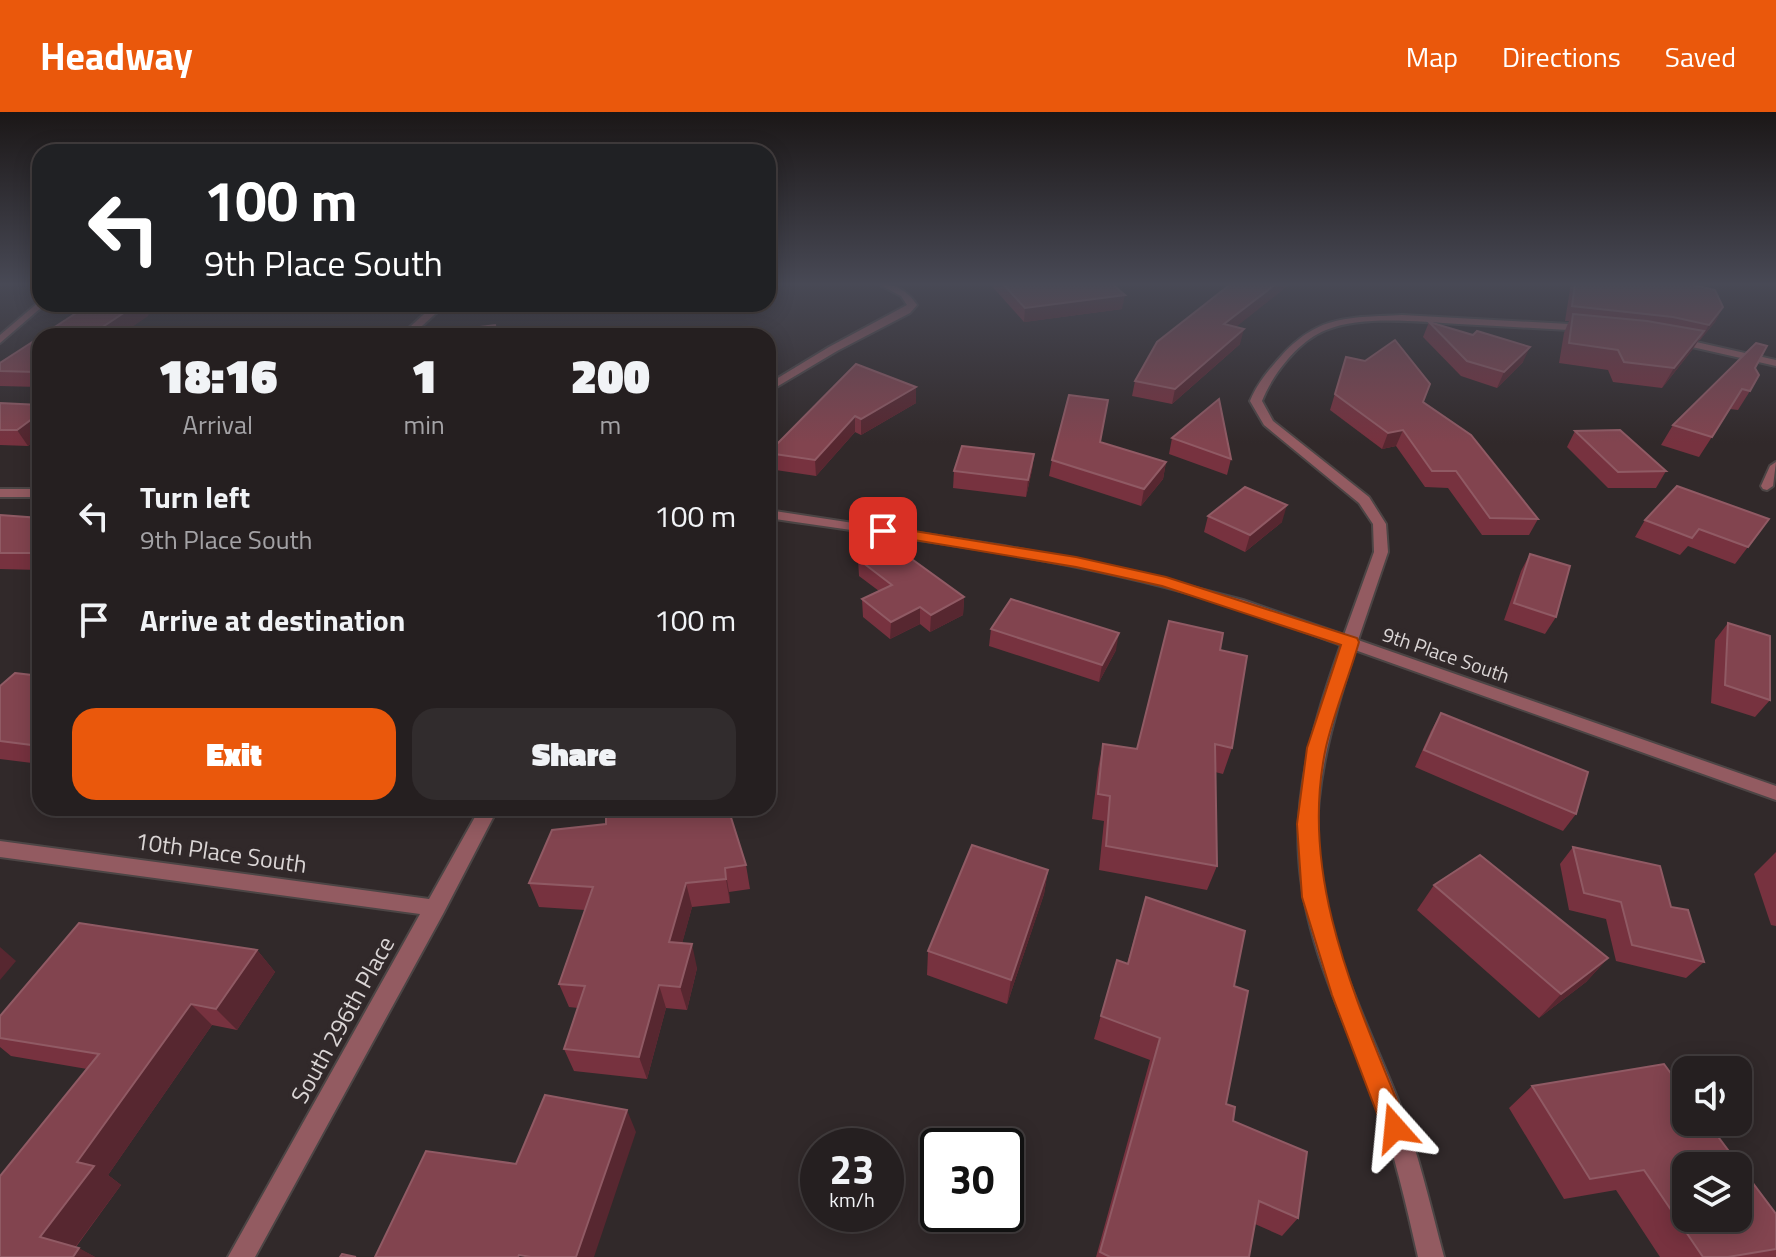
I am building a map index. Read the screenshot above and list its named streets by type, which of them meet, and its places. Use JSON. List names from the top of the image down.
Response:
{
  "streets": {
    "street": ["9th Place South", "10th Place South", "South 296th Place"]
  },
  "crossings": [
    ["10th Place South", "South 296th Place"]
  ],
  "page": {
    "header": "Headway",
    "nav": ["Map", "Directions", "Saved"],
    "turn": ["100 m", "9th Place South"],
    "eta": [
      "18:16",
      "Arrival",
      "1",
      "min",
      "200",
      "m"
    ],
    "list": [
      {
        "name": "Turn left",
        "note": "9th Place South",
        "value": "100 m"
      },
      {
        "name": "Arrive at destination",
        "value": "100 m"
      }
    ],
    "buttons": ["Exit", "Share"],
    "speed": "23 km/h",
    "limit": "30"
  }
}
